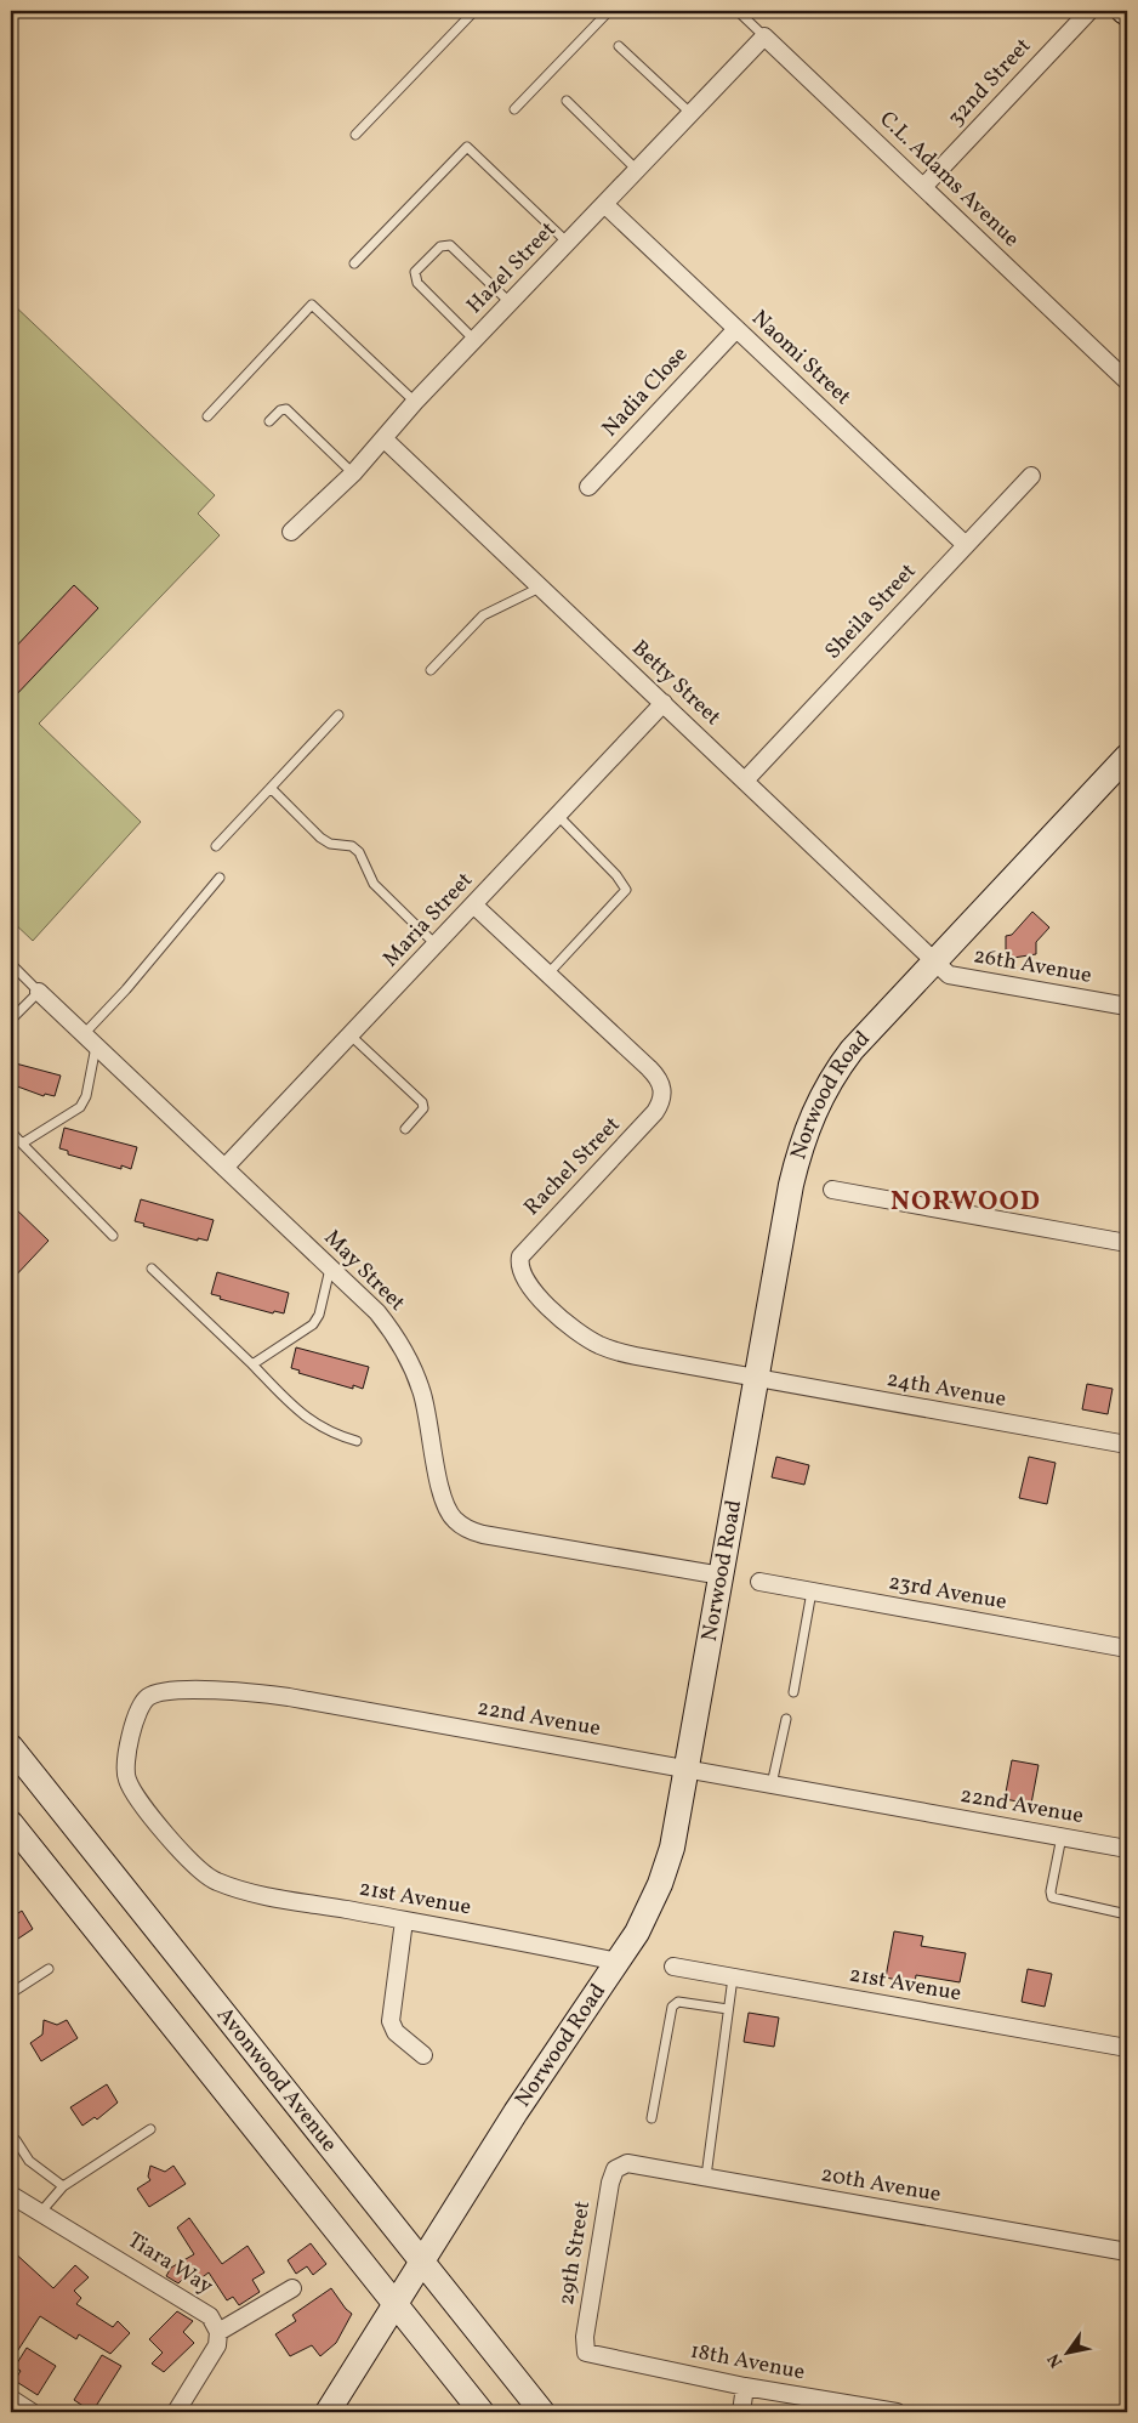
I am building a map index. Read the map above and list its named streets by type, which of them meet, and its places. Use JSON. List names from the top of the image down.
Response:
{
  "streets": {
    "street": [
      "32nd Street",
      "C.L. Adams Avenue",
      "Hazel Street",
      "Naomi Street",
      "Nadia Close",
      "Sheila Street",
      "Betty Street",
      "Maria Street",
      "26th Avenue",
      "Norwood Road",
      "Rachel Street",
      "May Street",
      "24th Avenue",
      "23rd Avenue",
      "22nd Avenue",
      "21st Avenue",
      "Avonwood Avenue",
      "20th Avenue",
      "29th Street",
      "Tiara Way",
      "18th Avenue"
    ]
  },
  "crossings": [
    ["32nd Street", "C.L. Adams Avenue"],
    ["C.L. Adams Avenue", "Hazel Street"],
    ["Hazel Street", "Naomi Street"],
    ["Hazel Street", "Betty Street"],
    ["Naomi Street", "Nadia Close"],
    ["Naomi Street", "Sheila Street"],
    ["Sheila Street", "Betty Street"],
    ["Betty Street", "Maria Street"],
    ["Betty Street", "26th Avenue"],
    ["Betty Street", "Norwood Road"],
    ["Maria Street", "Rachel Street"],
    ["Maria Street", "May Street"],
    ["26th Avenue", "Norwood Road"],
    ["Norwood Road", "Rachel Street"],
    ["Norwood Road", "May Street"],
    ["Norwood Road", "24th Avenue"],
    ["Norwood Road", "22nd Avenue"],
    ["Norwood Road", "21st Avenue"],
    ["Norwood Road", "Avonwood Avenue"],
    ["Rachel Street", "24th Avenue"],
    ["22nd Avenue", "21st Avenue"],
    ["20th Avenue", "29th Street"],
    ["29th Street", "18th Avenue"]
  ],
  "districts": ["NORWOOD"],
  "north": "bottom left"
}
